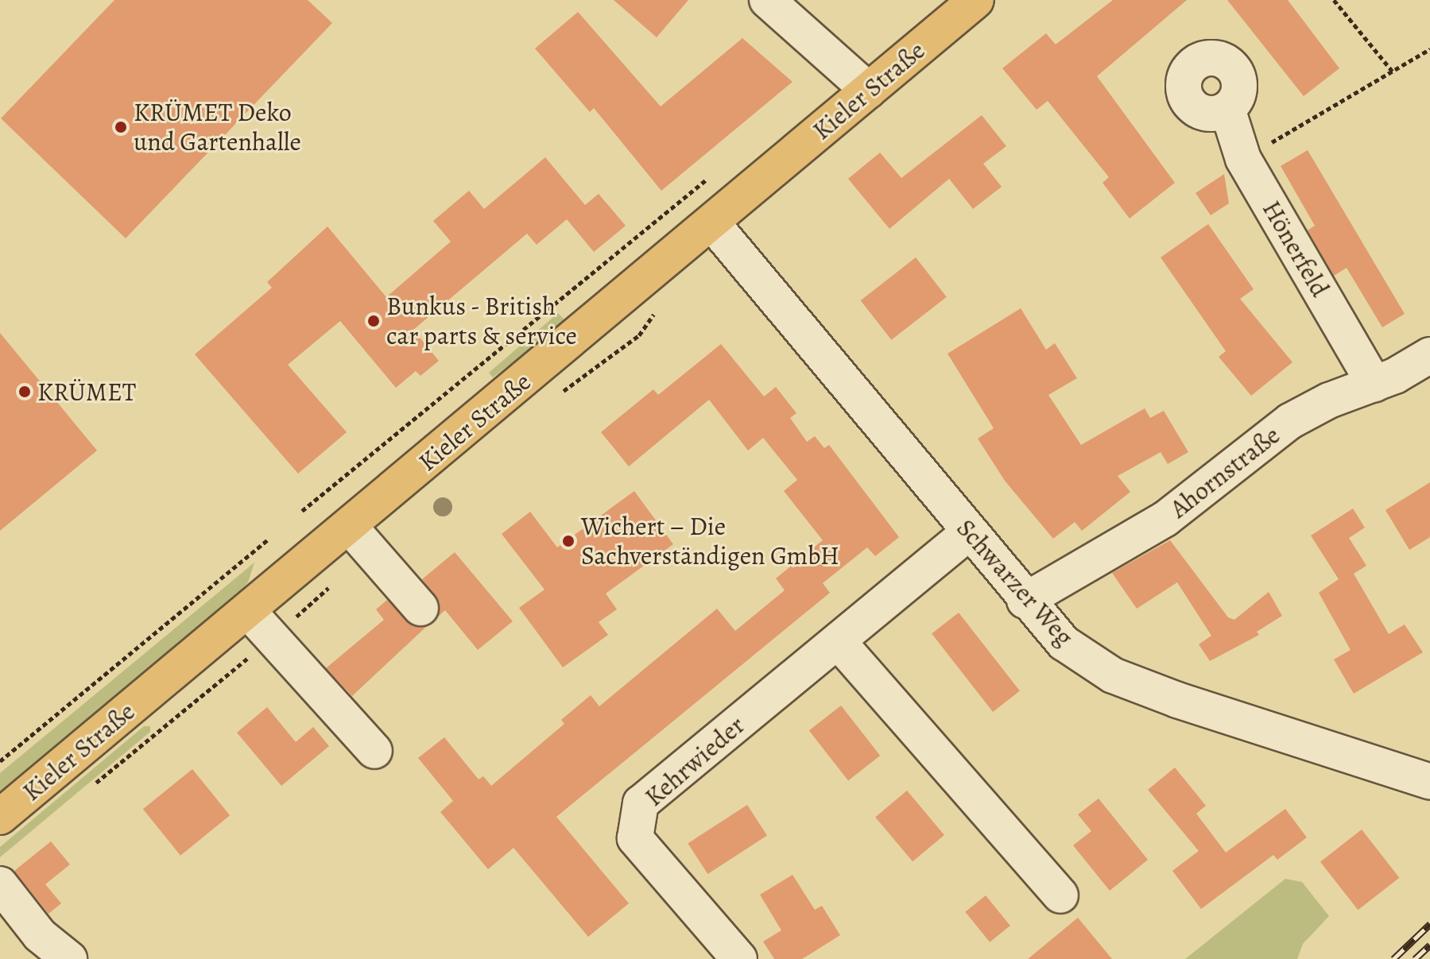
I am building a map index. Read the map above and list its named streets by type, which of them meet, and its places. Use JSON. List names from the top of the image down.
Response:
{
  "streets": {
    "main road": ["Kieler Straße"],
    "street": [
      "Hönerfeld",
      "Ahornstraße",
      "Schwarzer Weg",
      "Kehrwieder"
    ]
  },
  "crossings": [
    ["Kieler Straße", "Schwarzer Weg"],
    ["Hönerfeld", "Ahornstraße"],
    ["Ahornstraße", "Schwarzer Weg"],
    ["Schwarzer Weg", "Kehrwieder"]
  ],
  "places": [
    "KRÜMET Deko und Gartenhalle",
    "Bunkus - British car parts & service",
    "KRÜMET",
    "Wichert – Die Sachverständigen GmbH"
  ]
}
